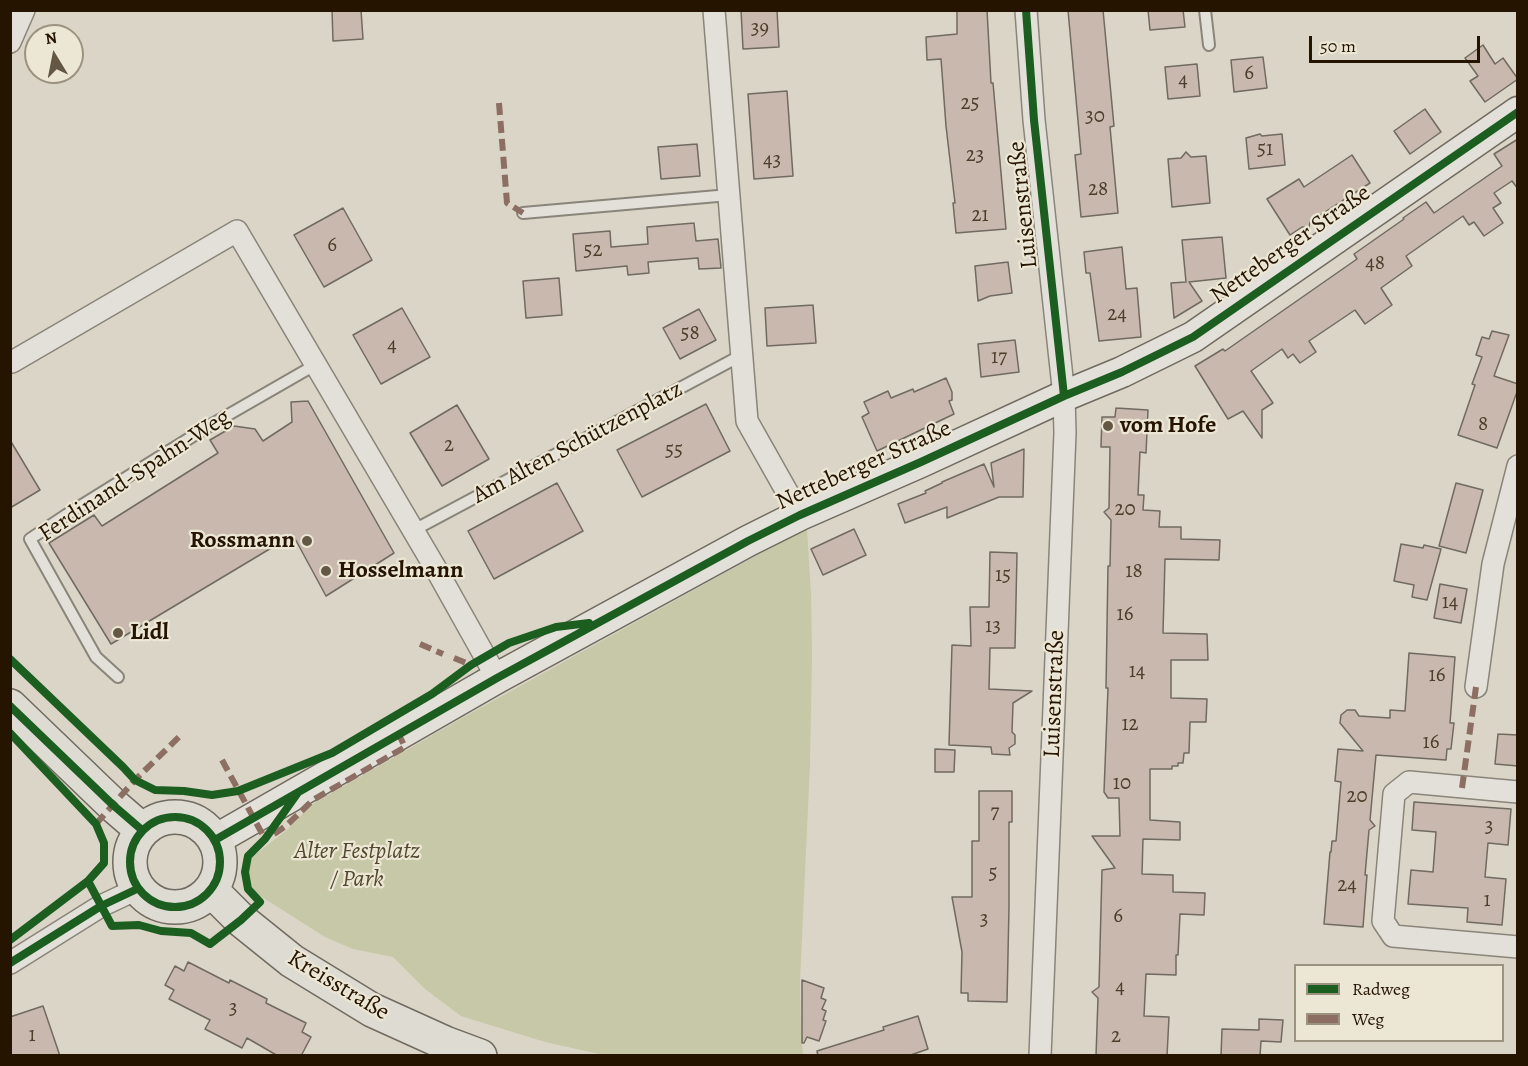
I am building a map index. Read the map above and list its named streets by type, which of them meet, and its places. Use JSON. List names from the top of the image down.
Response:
{
  "streets": {
    "main road": ["Kreisstraße"],
    "street": ["Luisenstraße", "Netteberger Straße"],
    "lane": ["Am Alten Schützenplatz", "Ferdinand-Spahn-Weg"]
  },
  "crossings": [
    ["Luisenstraße", "Netteberger Straße"],
    ["Netteberger Straße", "Kreisstraße"]
  ],
  "parks": ["Alter Festplatz / Park"],
  "places": [
    "vom Hofe",
    "Rossmann",
    "Hosselmann",
    "Lidl"
  ],
  "house_numbers": [
    "39",
    "6",
    "4",
    "25",
    "30",
    "51",
    "23",
    "43",
    "28",
    "21",
    "6",
    "52",
    "48",
    "24",
    "58",
    "4",
    "17",
    "8",
    "2",
    "55",
    "20",
    "18",
    "15",
    "14",
    "16",
    "13",
    "14",
    "16",
    "12",
    "16",
    "10",
    "20",
    "7",
    "3",
    "5",
    "24",
    "1",
    "6",
    "3",
    "4",
    "3",
    "1",
    "2"
  ],
  "legend": ["Radweg", "Weg"],
  "scale_bar": "50 m",
  "north": "top"
}
